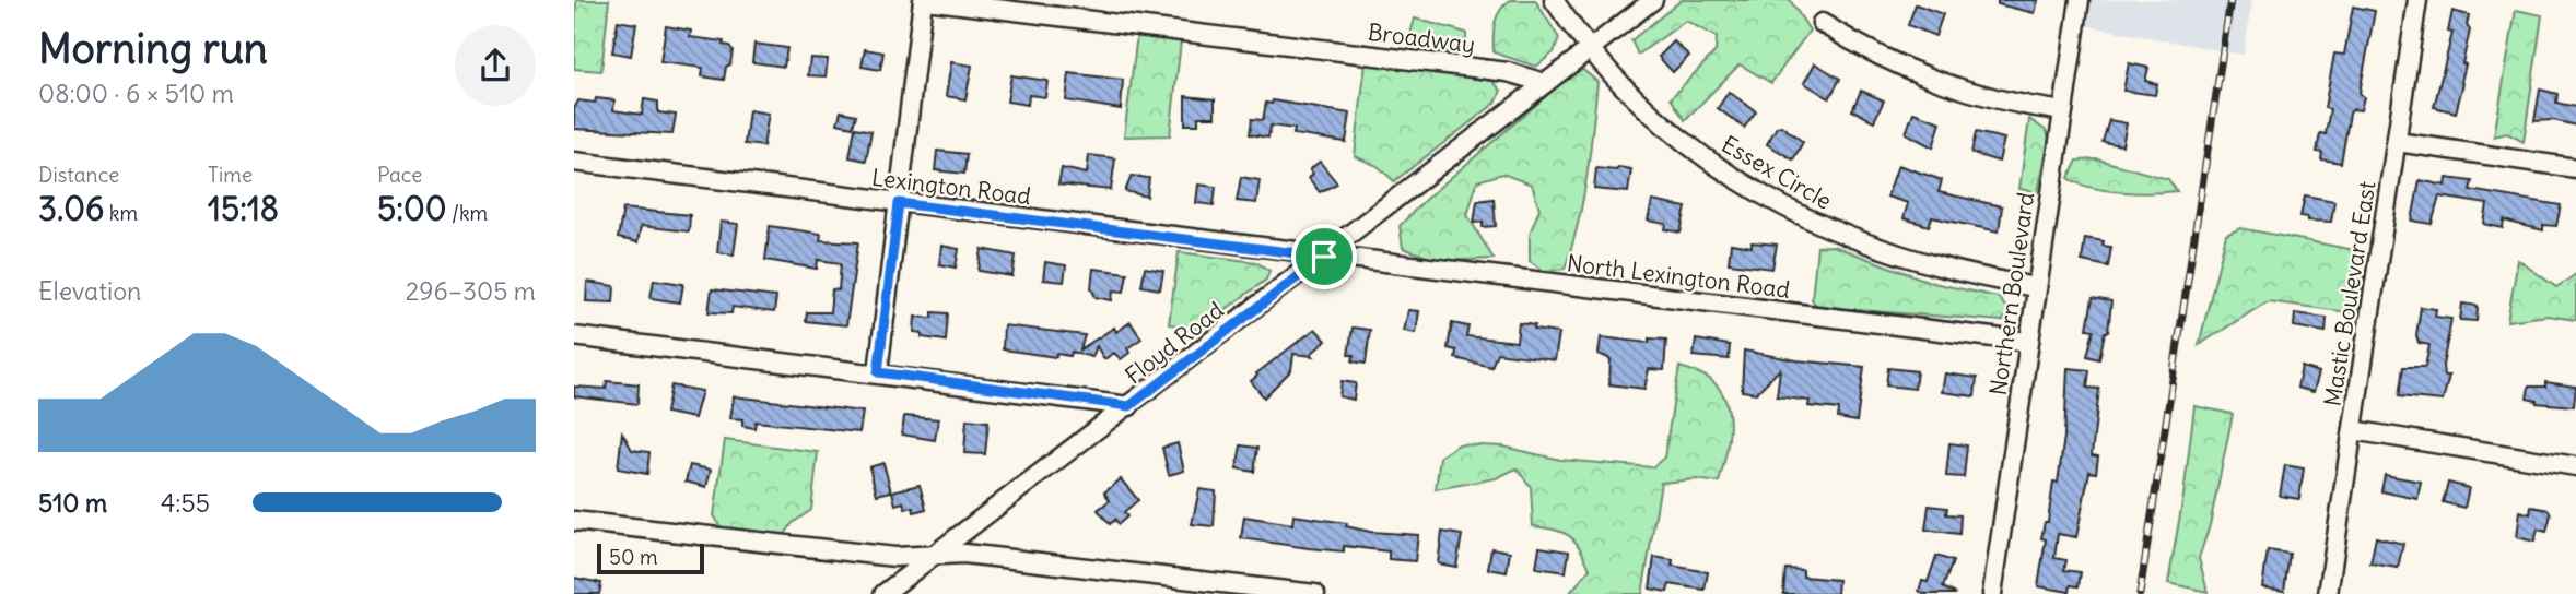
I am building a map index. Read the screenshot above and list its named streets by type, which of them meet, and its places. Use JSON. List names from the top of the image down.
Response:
{
  "streets": {
    "street": [
      "Broadway",
      "Essex Circle",
      "Lexington Road",
      "North Lexington Road",
      "Northern Boulevard",
      "Mastic Boulevard East",
      "Floyd Road"
    ]
  },
  "crossings": [
    ["Broadway", "Floyd Road"],
    ["Essex Circle", "Northern Boulevard"],
    ["Essex Circle", "Floyd Road"],
    ["Lexington Road", "North Lexington Road"],
    ["Lexington Road", "Floyd Road"],
    ["North Lexington Road", "Northern Boulevard"],
    ["North Lexington Road", "Floyd Road"]
  ],
  "scale_bar": "50 m",
  "page": {
    "heading": ["Morning run", "08:00 · 6 × 510 m"],
    "stats": [
      ["Distance", "3.06 km"],
      ["Time", "15:18"],
      ["Pace", "5:00 /km"]
    ],
    "chart": ["Elevation", "296–305 m"],
    "list": [
      {
        "name": "510 m",
        "note": "4:55"
      }
    ],
    "scale": "50 m"
  }
}
